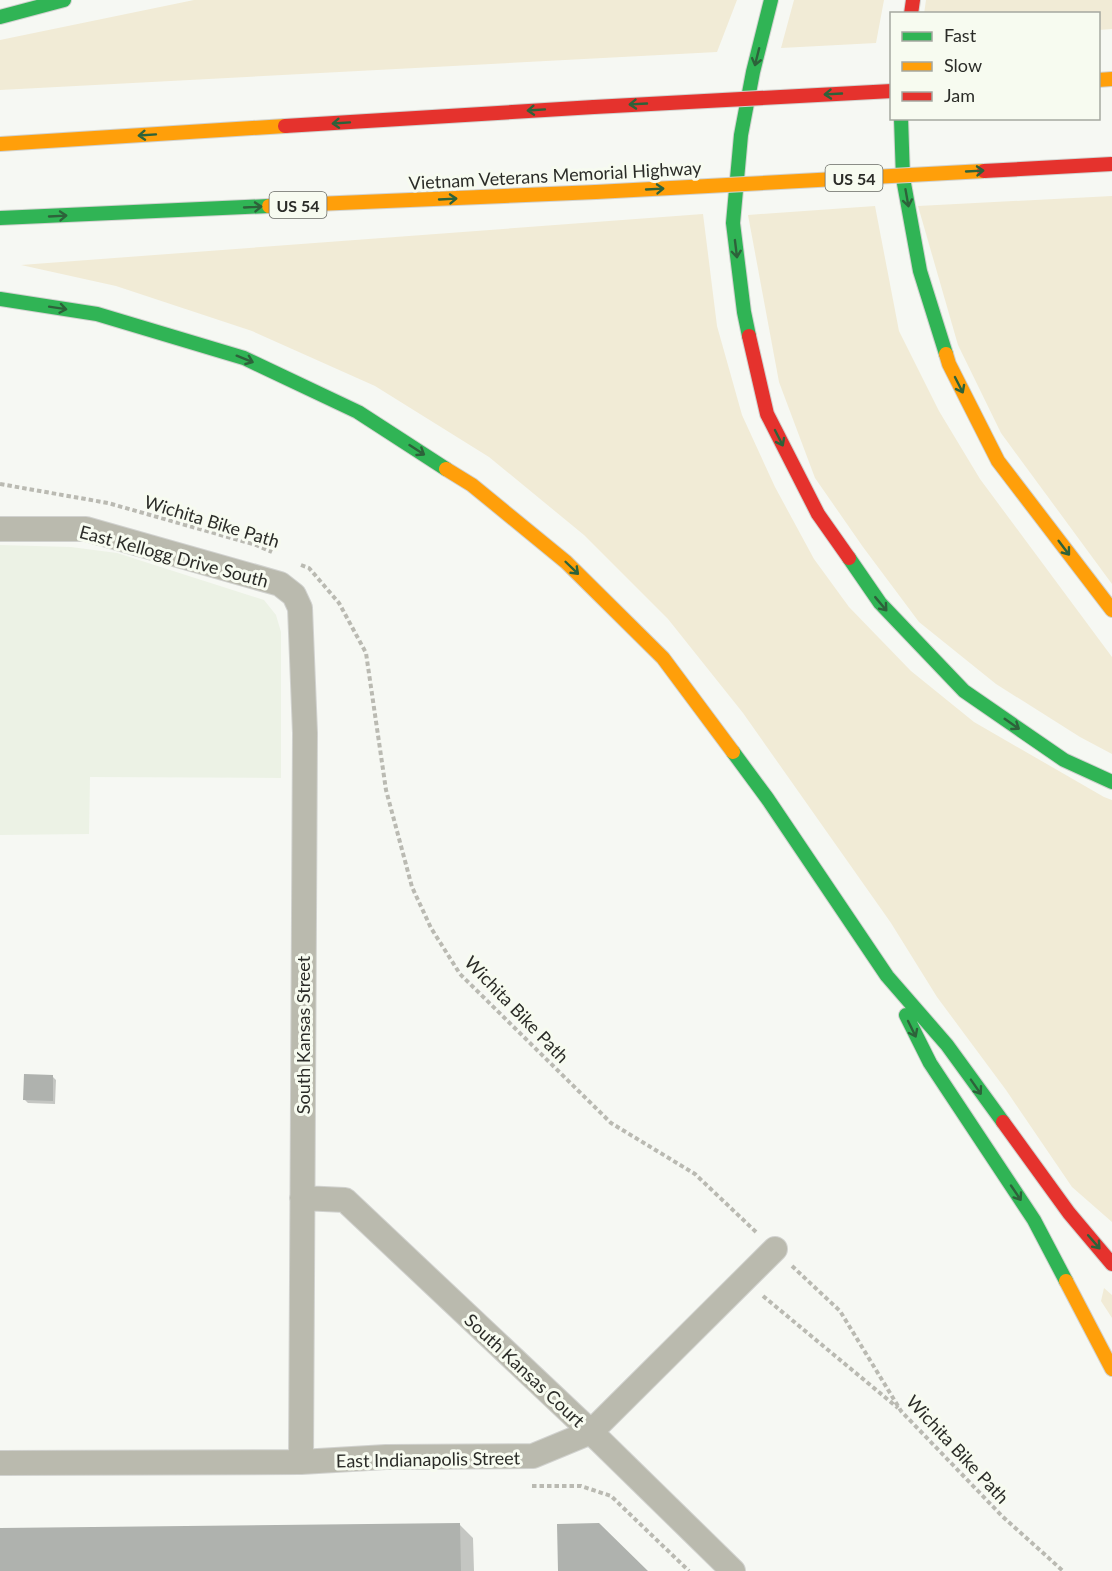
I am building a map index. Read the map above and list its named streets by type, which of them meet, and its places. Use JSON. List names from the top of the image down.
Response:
{
  "streets": {
    "highway": ["Vietnam Veterans Memorial Highway", "US 54"],
    "street": [
      "East Kellogg Drive South",
      "South Kansas Street",
      "South Kansas Court",
      "East Indianapolis Street"
    ],
    "path": ["Wichita Bike Path"]
  },
  "crossings": [
    ["Wichita Bike Path", "East Indianapolis Street"],
    ["East Kellogg Drive South", "South Kansas Street"],
    ["South Kansas Street", "South Kansas Court"],
    ["South Kansas Street", "East Indianapolis Street"],
    ["South Kansas Court", "East Indianapolis Street"]
  ],
  "legend": ["Fast", "Slow", "Jam"]
}
